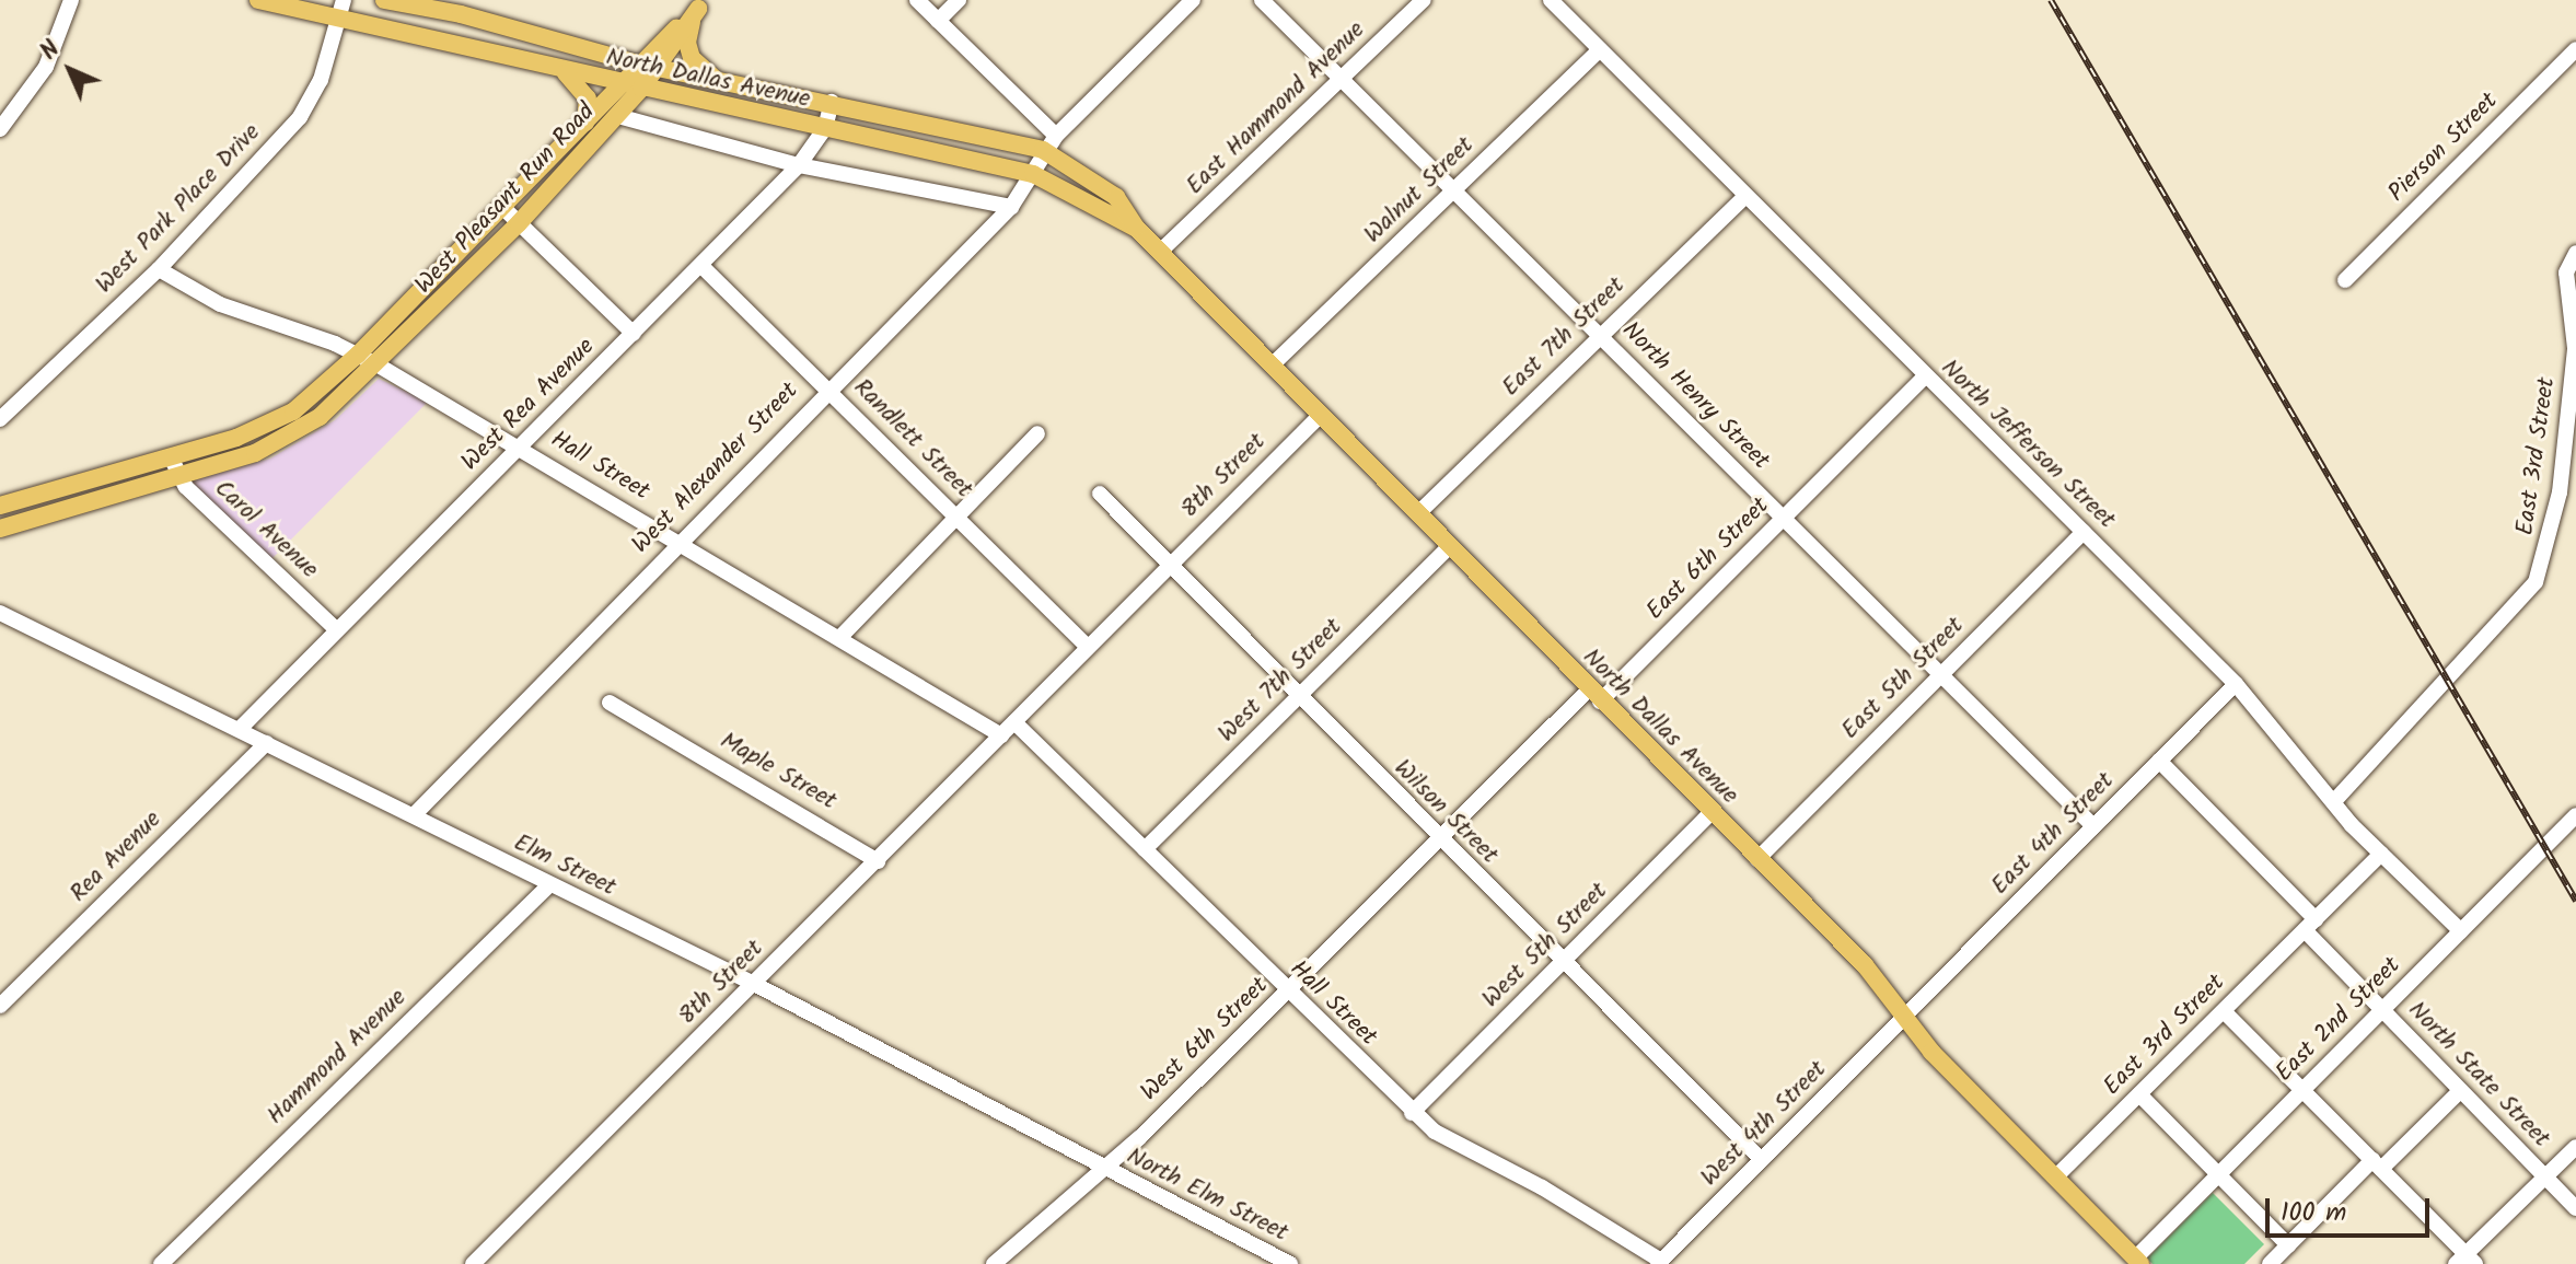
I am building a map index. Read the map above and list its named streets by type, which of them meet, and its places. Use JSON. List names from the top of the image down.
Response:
{
  "streets": {
    "main road": ["North Dallas Avenue", "West Pleasant Run Road"],
    "street": [
      "East Hammond Avenue",
      "Pierson Street",
      "Walnut Street",
      "West Park Place Drive",
      "East 7th Street",
      "North Henry Street",
      "West Rea Avenue",
      "Randlett Street",
      "North Jefferson Street",
      "East 3rd Street",
      "Hall Street",
      "West Alexander Street",
      "8th Street",
      "Carol Avenue",
      "East 6th Street",
      "East 5th Street",
      "West 7th Street",
      "Maple Street",
      "Wilson Street",
      "East 4th Street",
      "Rea Avenue",
      "Elm Street",
      "West 5th Street",
      "East 2nd Street",
      "West 6th Street",
      "Hammond Avenue",
      "North State Street",
      "West 4th Street",
      "North Elm Street"
    ]
  },
  "crossings": [
    ["North Dallas Avenue", "East Hammond Avenue"],
    ["North Dallas Avenue", "Walnut Street"],
    ["North Dallas Avenue", "West Pleasant Run Road"],
    ["North Dallas Avenue", "West Park Place Drive"],
    ["North Dallas Avenue", "East 7th Street"],
    ["North Dallas Avenue", "West Rea Avenue"],
    ["North Dallas Avenue", "East 3rd Street"],
    ["North Dallas Avenue", "West Alexander Street"],
    ["North Dallas Avenue", "8th Street"],
    ["North Dallas Avenue", "East 6th Street"],
    ["North Dallas Avenue", "East 5th Street"],
    ["North Dallas Avenue", "West 7th Street"],
    ["North Dallas Avenue", "East 4th Street"],
    ["North Dallas Avenue", "West 5th Street"],
    ["North Dallas Avenue", "East 2nd Street"],
    ["North Dallas Avenue", "West 6th Street"],
    ["North Dallas Avenue", "West 4th Street"],
    ["East Hammond Avenue", "North Henry Street"],
    ["Walnut Street", "North Henry Street"],
    ["Walnut Street", "North Jefferson Street"],
    ["West Pleasant Run Road", "Hall Street"],
    ["West Pleasant Run Road", "Carol Avenue"],
    ["West Park Place Drive", "Hall Street"],
    ["East 7th Street", "North Henry Street"],
    ["East 7th Street", "North Jefferson Street"],
    ["North Henry Street", "East 6th Street"],
    ["North Henry Street", "East 5th Street"],
    ["North Henry Street", "East 4th Street"],
    ["West Rea Avenue", "Randlett Street"],
    ["West Rea Avenue", "Hall Street"],
    ["West Rea Avenue", "Carol Avenue"],
    ["West Rea Avenue", "Elm Street"],
    ["Randlett Street", "West Alexander Street"],
    ["Randlett Street", "8th Street"],
    ["North Jefferson Street", "East 3rd Street"],
    ["North Jefferson Street", "East 6th Street"],
    ["North Jefferson Street", "East 5th Street"],
    ["North Jefferson Street", "East 4th Street"],
    ["North Jefferson Street", "East 2nd Street"],
    ["East 3rd Street", "North State Street"],
    ["Hall Street", "West Alexander Street"],
    ["Hall Street", "8th Street"],
    ["Hall Street", "West 7th Street"],
    ["Hall Street", "West 5th Street"],
    ["Hall Street", "West 6th Street"],
    ["Hall Street", "West 4th Street"],
    ["West Alexander Street", "Elm Street"],
    ["8th Street", "Maple Street"],
    ["8th Street", "Wilson Street"],
    ["8th Street", "Elm Street"],
    ["East 6th Street", "West 6th Street"],
    ["West 7th Street", "Wilson Street"],
    ["Wilson Street", "West 5th Street"],
    ["Wilson Street", "West 6th Street"],
    ["Wilson Street", "West 4th Street"],
    ["East 4th Street", "North State Street"],
    ["East 4th Street", "West 4th Street"],
    ["Rea Avenue", "Elm Street"],
    ["Elm Street", "West 6th Street"],
    ["Elm Street", "Hammond Avenue"],
    ["Elm Street", "North Elm Street"],
    ["East 2nd Street", "North State Street"],
    ["West 6th Street", "North Elm Street"]
  ],
  "scale_bar": "100 m",
  "north": "top left"
}
